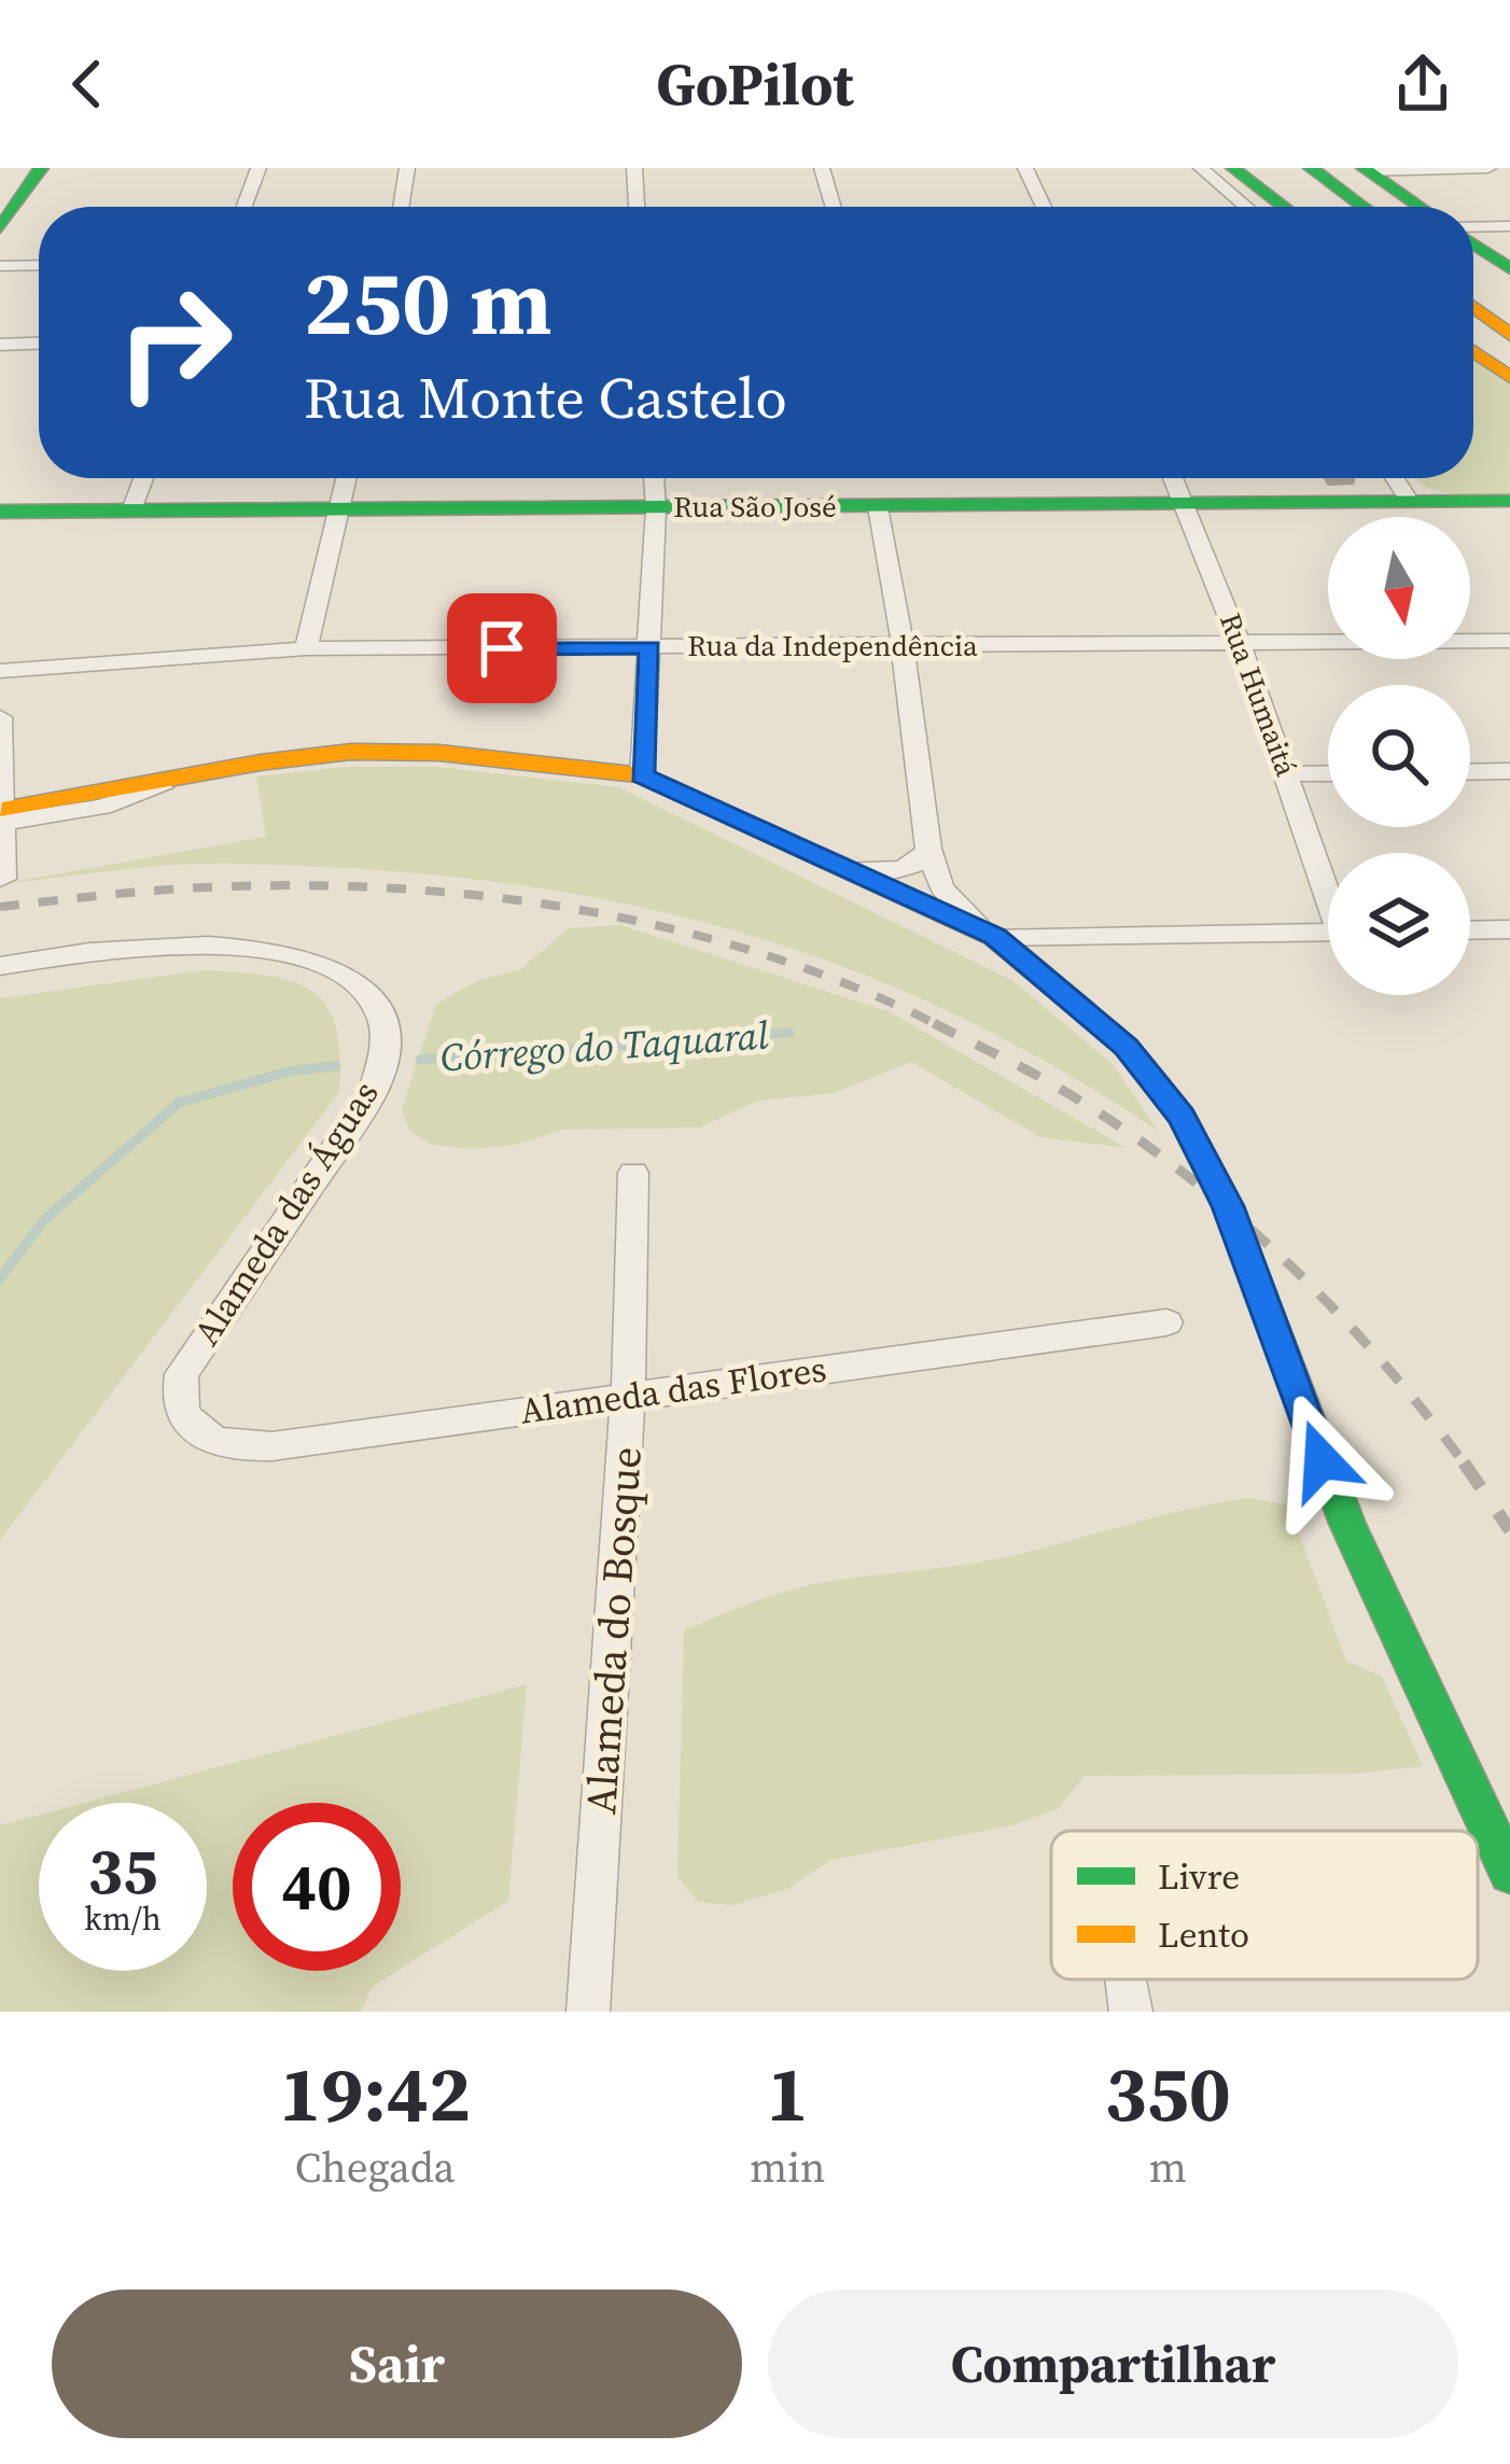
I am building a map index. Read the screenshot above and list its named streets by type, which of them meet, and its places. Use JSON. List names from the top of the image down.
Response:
{
  "streets": {
    "main road": ["Rua São José"],
    "street": [
      "Rua da Independência",
      "Rua Humaitá",
      "Alameda das Águas",
      "Alameda das Flores",
      "Alameda do Bosque"
    ]
  },
  "crossings": [
    ["Rua São José", "Rua Humaitá"],
    ["Rua da Independência", "Rua Humaitá"],
    ["Alameda das Águas", "Alameda das Flores"],
    ["Alameda das Flores", "Alameda do Bosque"]
  ],
  "water": ["Córrego do Taquaral"],
  "legend": ["Livre", "Lento"],
  "north": "bottom",
  "page": {
    "header": "GoPilot",
    "turn": ["250 m", "Rua Monte Castelo"],
    "speed": "35 km/h",
    "limit": "40",
    "eta": [
      "19:42",
      "Chegada",
      "1",
      "min",
      "350",
      "m"
    ],
    "buttons": ["Sair", "Compartilhar"]
  }
}
